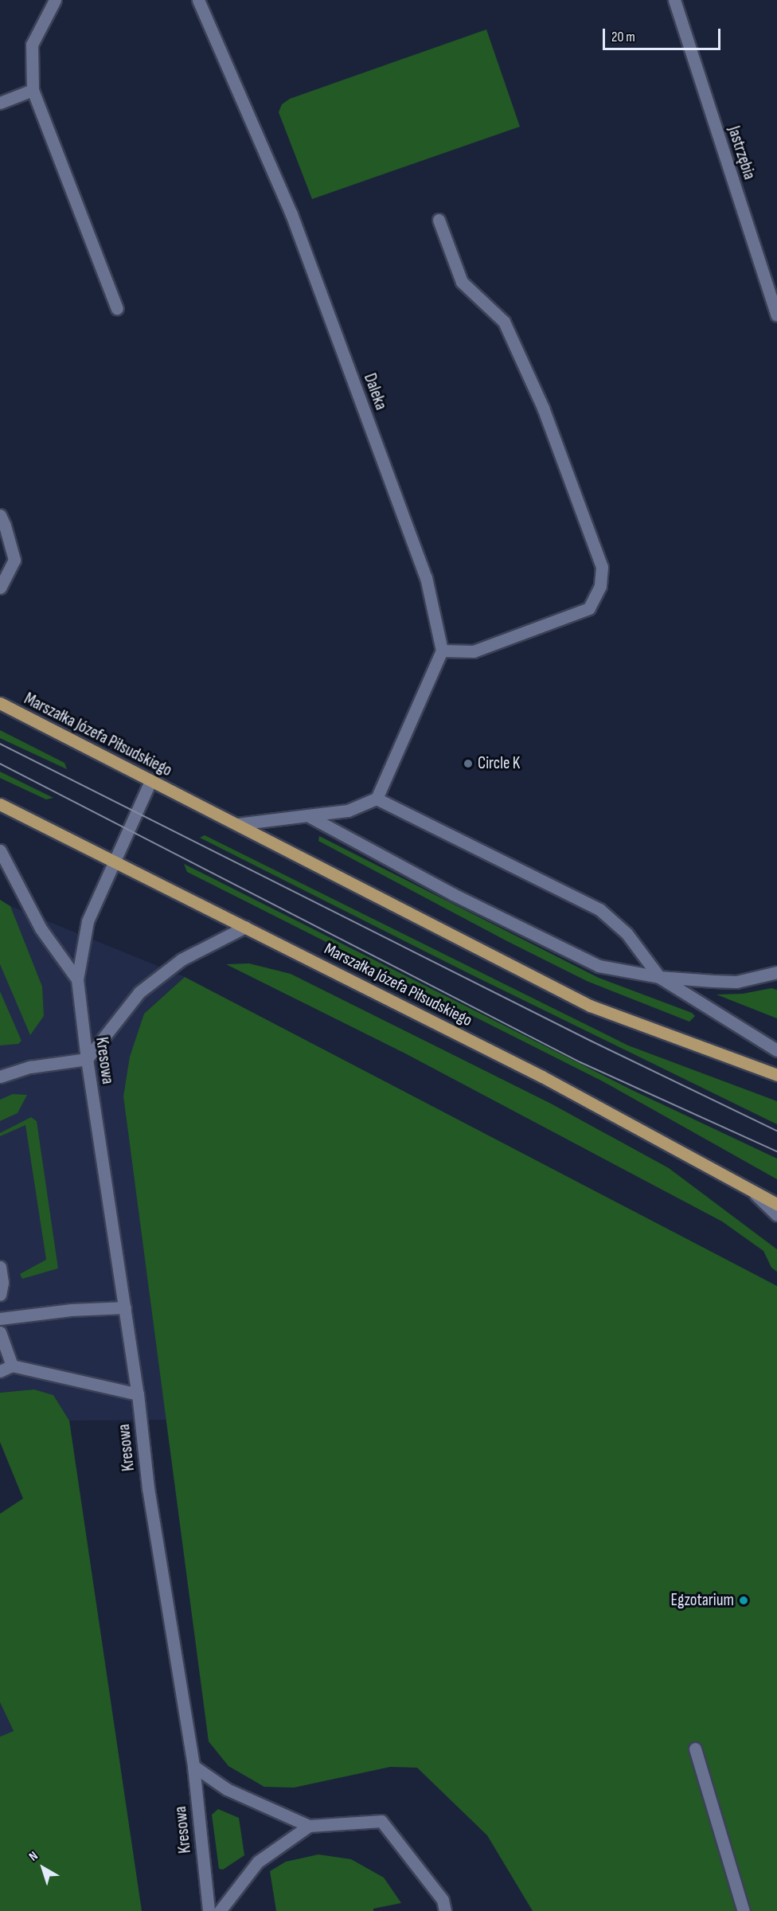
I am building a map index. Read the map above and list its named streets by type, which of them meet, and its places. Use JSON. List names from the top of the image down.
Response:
{
  "streets": {
    "main road": ["Marszałka Józefa Piłsudskiego"],
    "street": ["Jastrzębia", "Daleka", "Kresowa"]
  },
  "places": ["Circle K", "Egzotarium"],
  "scale_bar": "20 m",
  "north": "top left"
}
